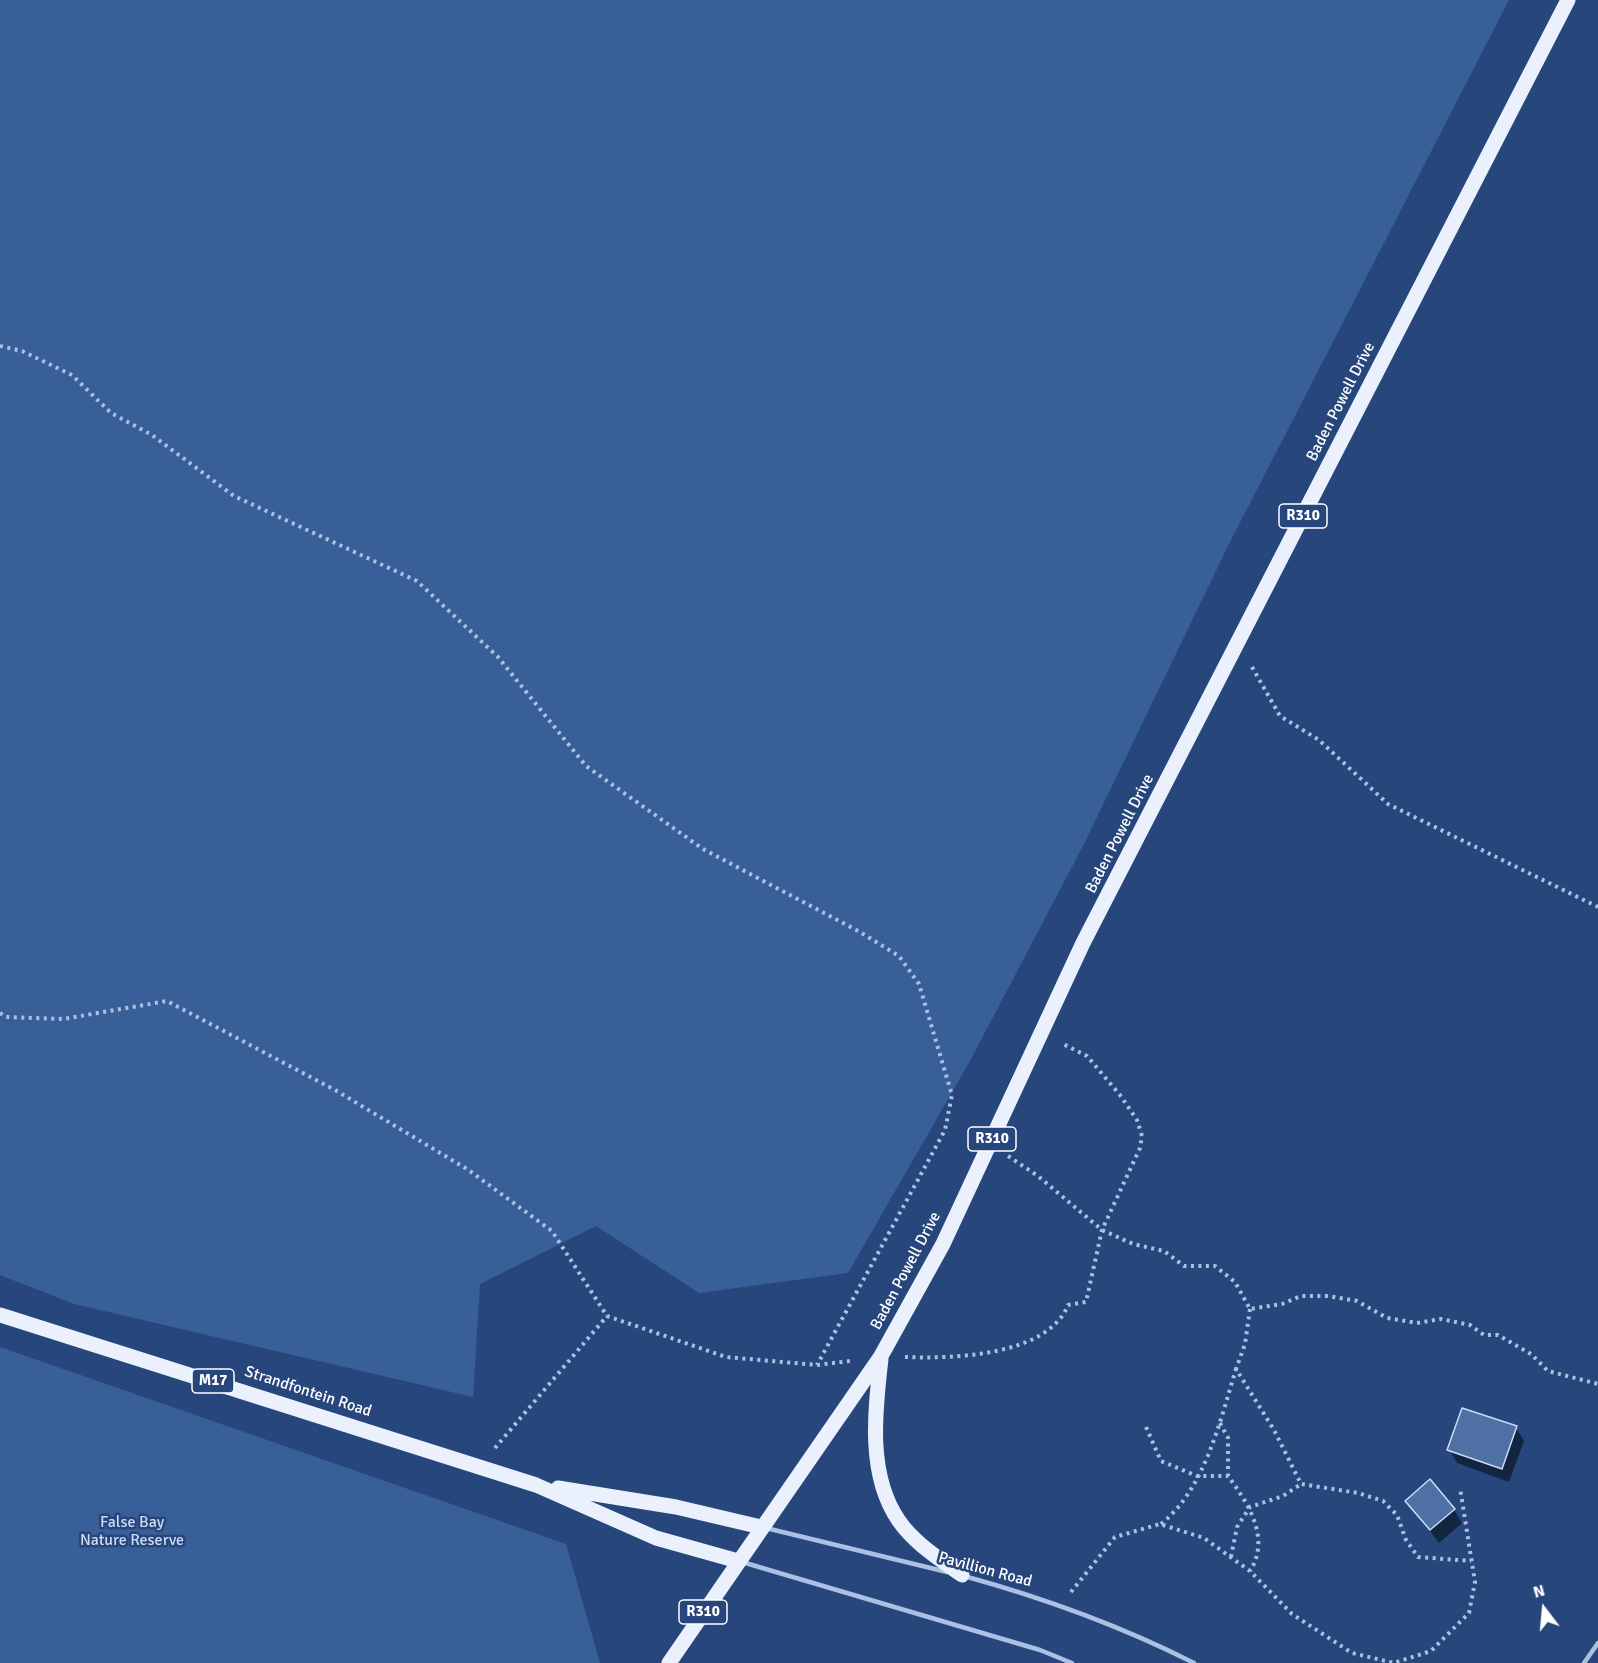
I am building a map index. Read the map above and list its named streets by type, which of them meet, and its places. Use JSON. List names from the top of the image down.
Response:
{
  "streets": {
    "main road": [
      "Baden Powell Drive",
      "R310",
      "M17",
      "Strandfontein Road"
    ],
    "lane": ["Pavillion Road"]
  },
  "crossings": [
    ["Baden Powell Drive", "Strandfontein Road"],
    ["Baden Powell Drive", "Pavillion Road"],
    ["Strandfontein Road", "Pavillion Road"]
  ],
  "parks": ["False Bay Nature Reserve"],
  "north": "top"
}
